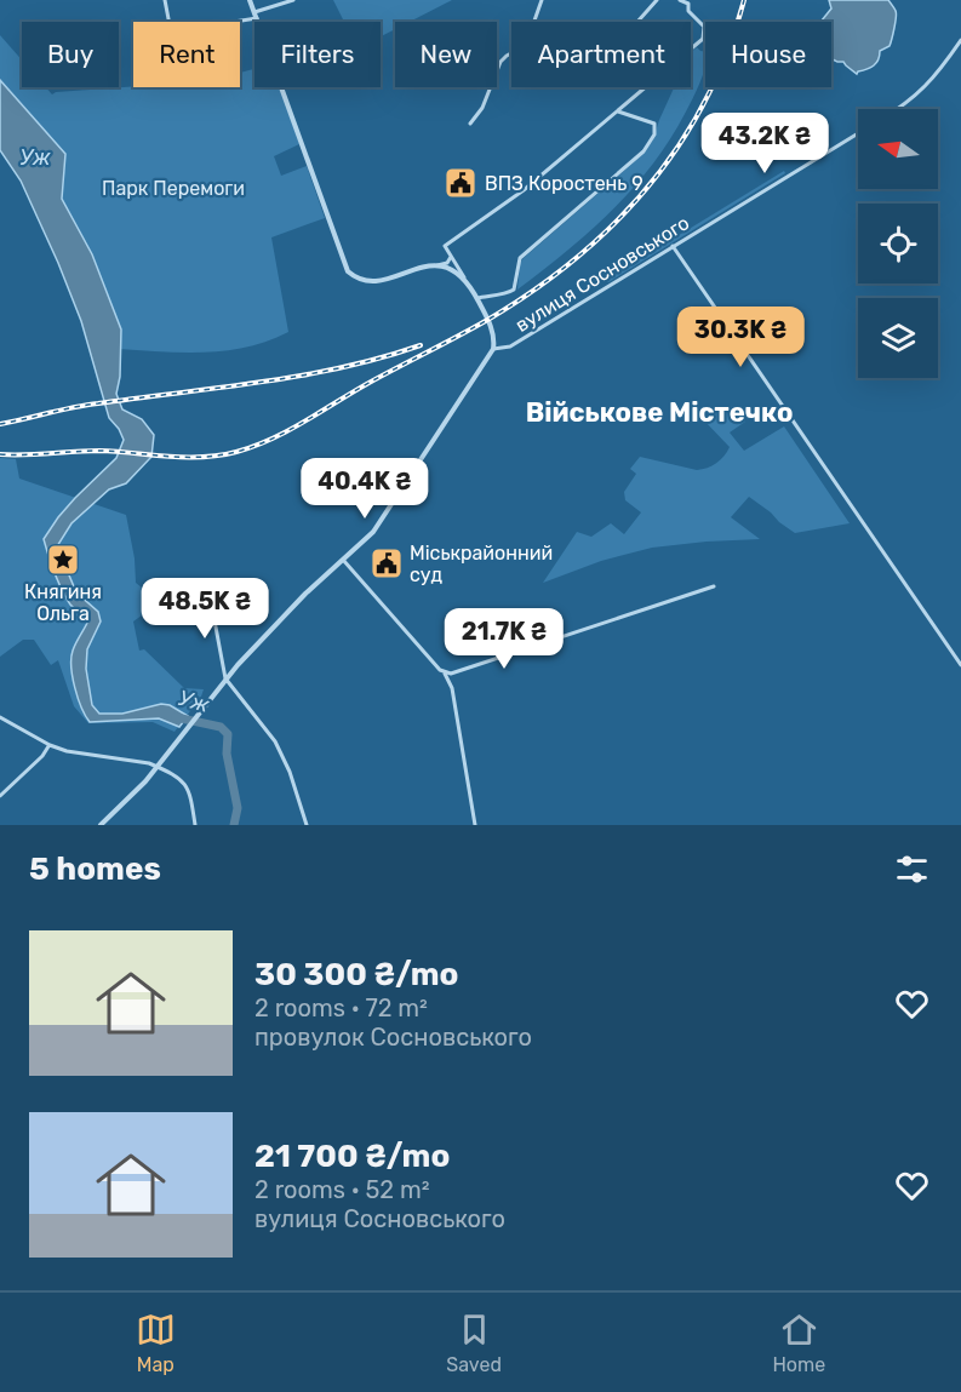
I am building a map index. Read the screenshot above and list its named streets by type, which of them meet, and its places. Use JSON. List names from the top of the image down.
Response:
{
  "streets": {
    "street": ["вулиця Сосновського"]
  },
  "districts": ["Військове Містечко"],
  "water": ["Уж"],
  "parks": ["Парк Перемоги"],
  "places": {
    "public building": ["ВПЗ Коростень 9", "Міськрайонний суд"],
    "place": ["Княгиня Ольга"]
  },
  "north": "left",
  "page": {
    "chip": [
      "Buy",
      "Rent",
      "Filters",
      "New",
      "Apartment",
      "House"
    ],
    "price": [
      "43.2K ₴",
      "30.3K ₴",
      "40.4K ₴",
      "48.5K ₴",
      "21.7K ₴"
    ],
    "heading": "5 homes",
    "list": [
      {
        "name": "30 300 ₴/mo",
        "note": "2 rooms · 72 m² · провулок Сосновського"
      },
      {
        "name": "21 700 ₴/mo",
        "note": "2 rooms · 52 m² · вулиця Сосновського"
      }
    ],
    "tabs": ["Map", "Saved", "Home"]
  }
}
